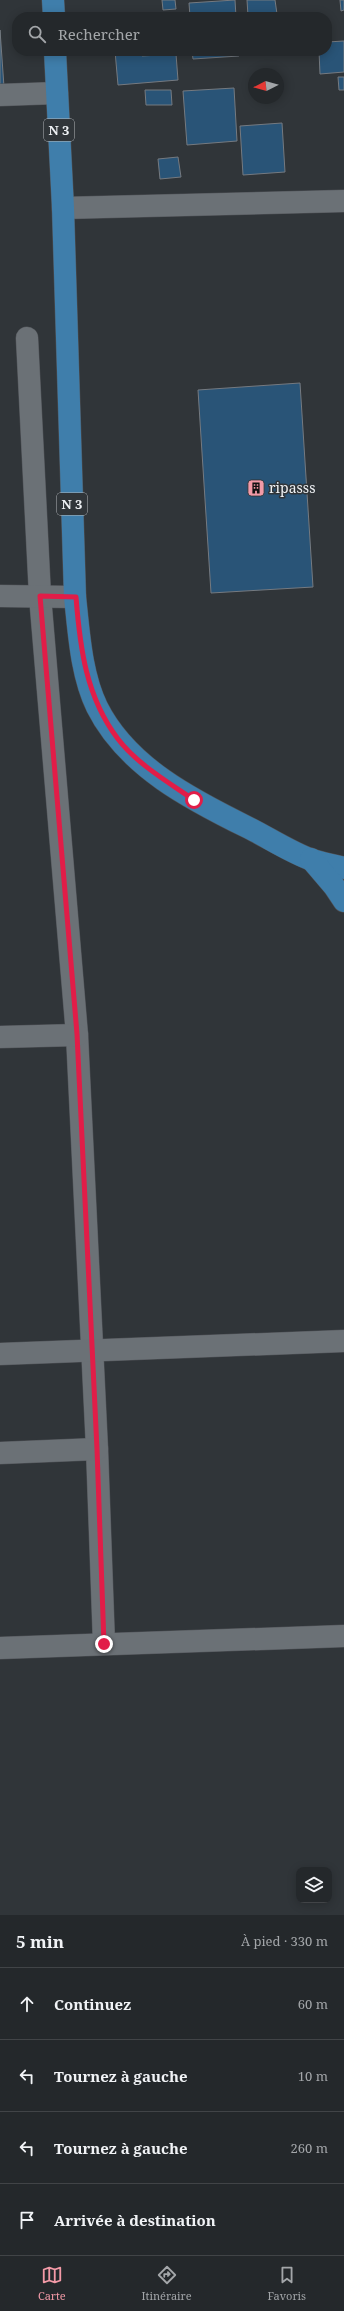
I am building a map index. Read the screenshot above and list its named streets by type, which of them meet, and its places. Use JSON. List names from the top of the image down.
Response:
{
  "streets": {
    "main road": ["N 3"]
  },
  "places": {
    "building": ["ripasss"]
  },
  "north": "left",
  "page": {
    "search": "Rechercher",
    "heading": ["5 min", "À pied · 330 m"],
    "list": [
      ["Continuez", "60 m"],
      ["Tournez à gauche", "10 m"],
      ["Tournez à gauche", "260 m"],
      "Arrivée à destination"
    ],
    "nav": ["Carte", "Itinéraire", "Favoris"]
  }
}
